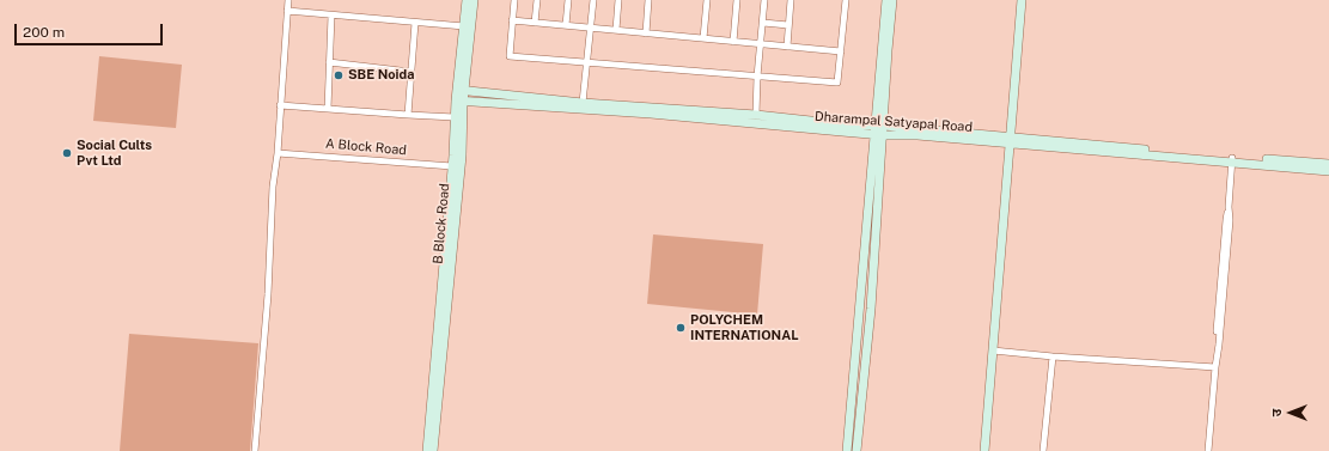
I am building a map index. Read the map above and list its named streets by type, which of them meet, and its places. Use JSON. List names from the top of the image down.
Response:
{
  "streets": {
    "street": ["Dharampal Satyapal Road", "A Block Road", "B Block Road"]
  },
  "crossings": [
    ["Dharampal Satyapal Road", "B Block Road"],
    ["A Block Road", "B Block Road"]
  ],
  "places": ["SBE Noida", "Social Cults Pvt Ltd", "POLYCHEM INTERNATIONAL"],
  "scale_bar": "200 m",
  "north": "left"
}
